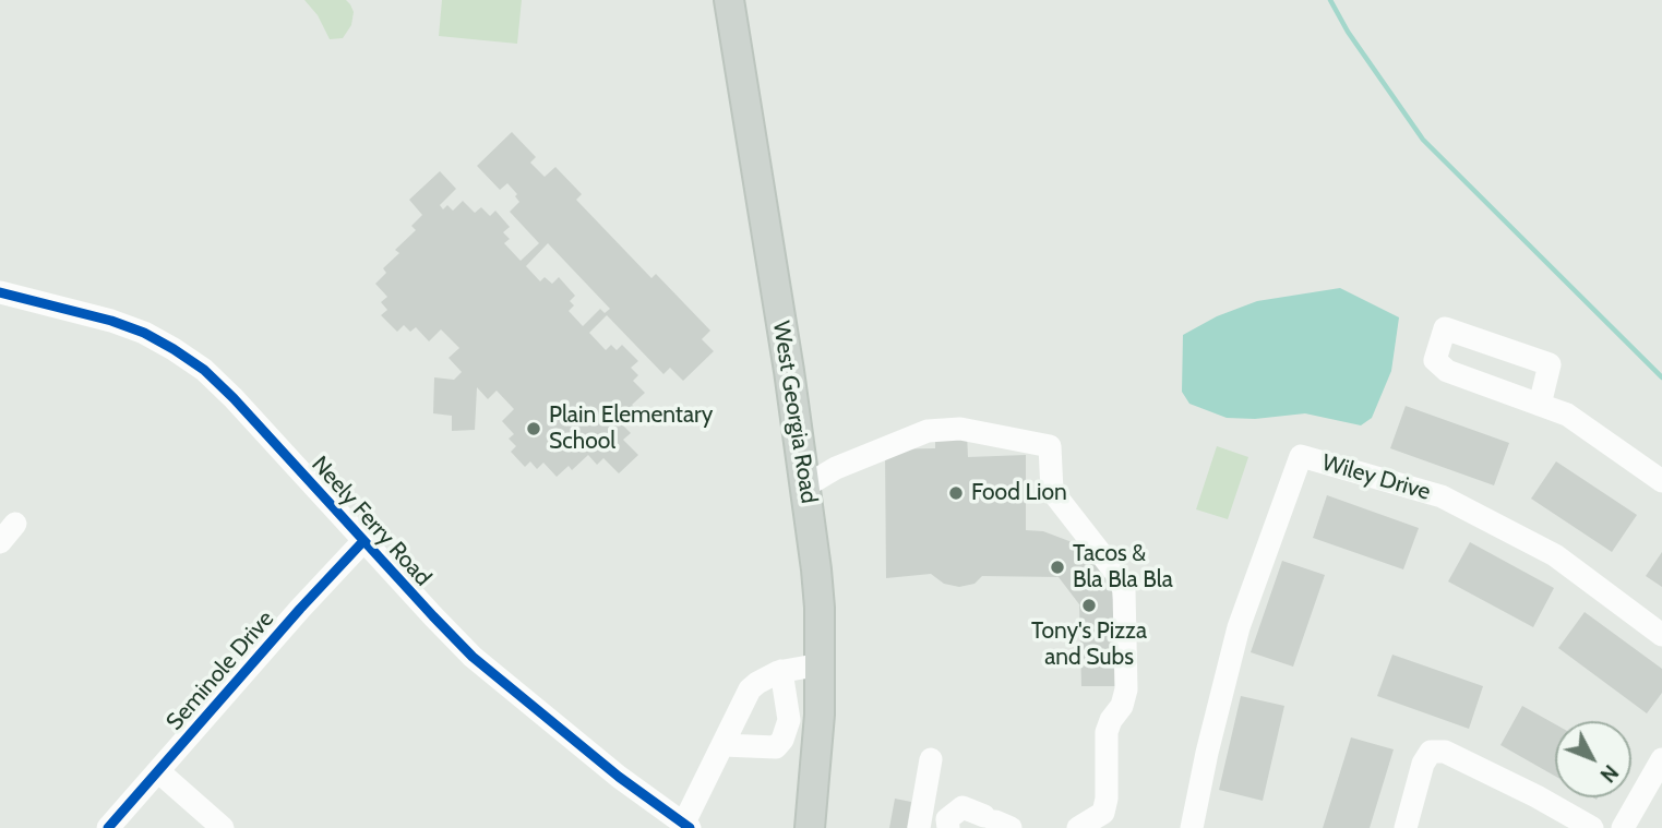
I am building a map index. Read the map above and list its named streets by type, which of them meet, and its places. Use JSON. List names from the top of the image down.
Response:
{
  "streets": {
    "main road": ["West Georgia Road"],
    "street": ["Wiley Drive", "Neely Ferry Road", "Seminole Drive"]
  },
  "crossings": [
    ["Neely Ferry Road", "Seminole Drive"]
  ],
  "places": [
    "Plain Elementary School",
    "Food Lion",
    "Tacos & Bla Bla Bla",
    "Tony's Pizza and Subs"
  ],
  "north": "bottom right"
}
